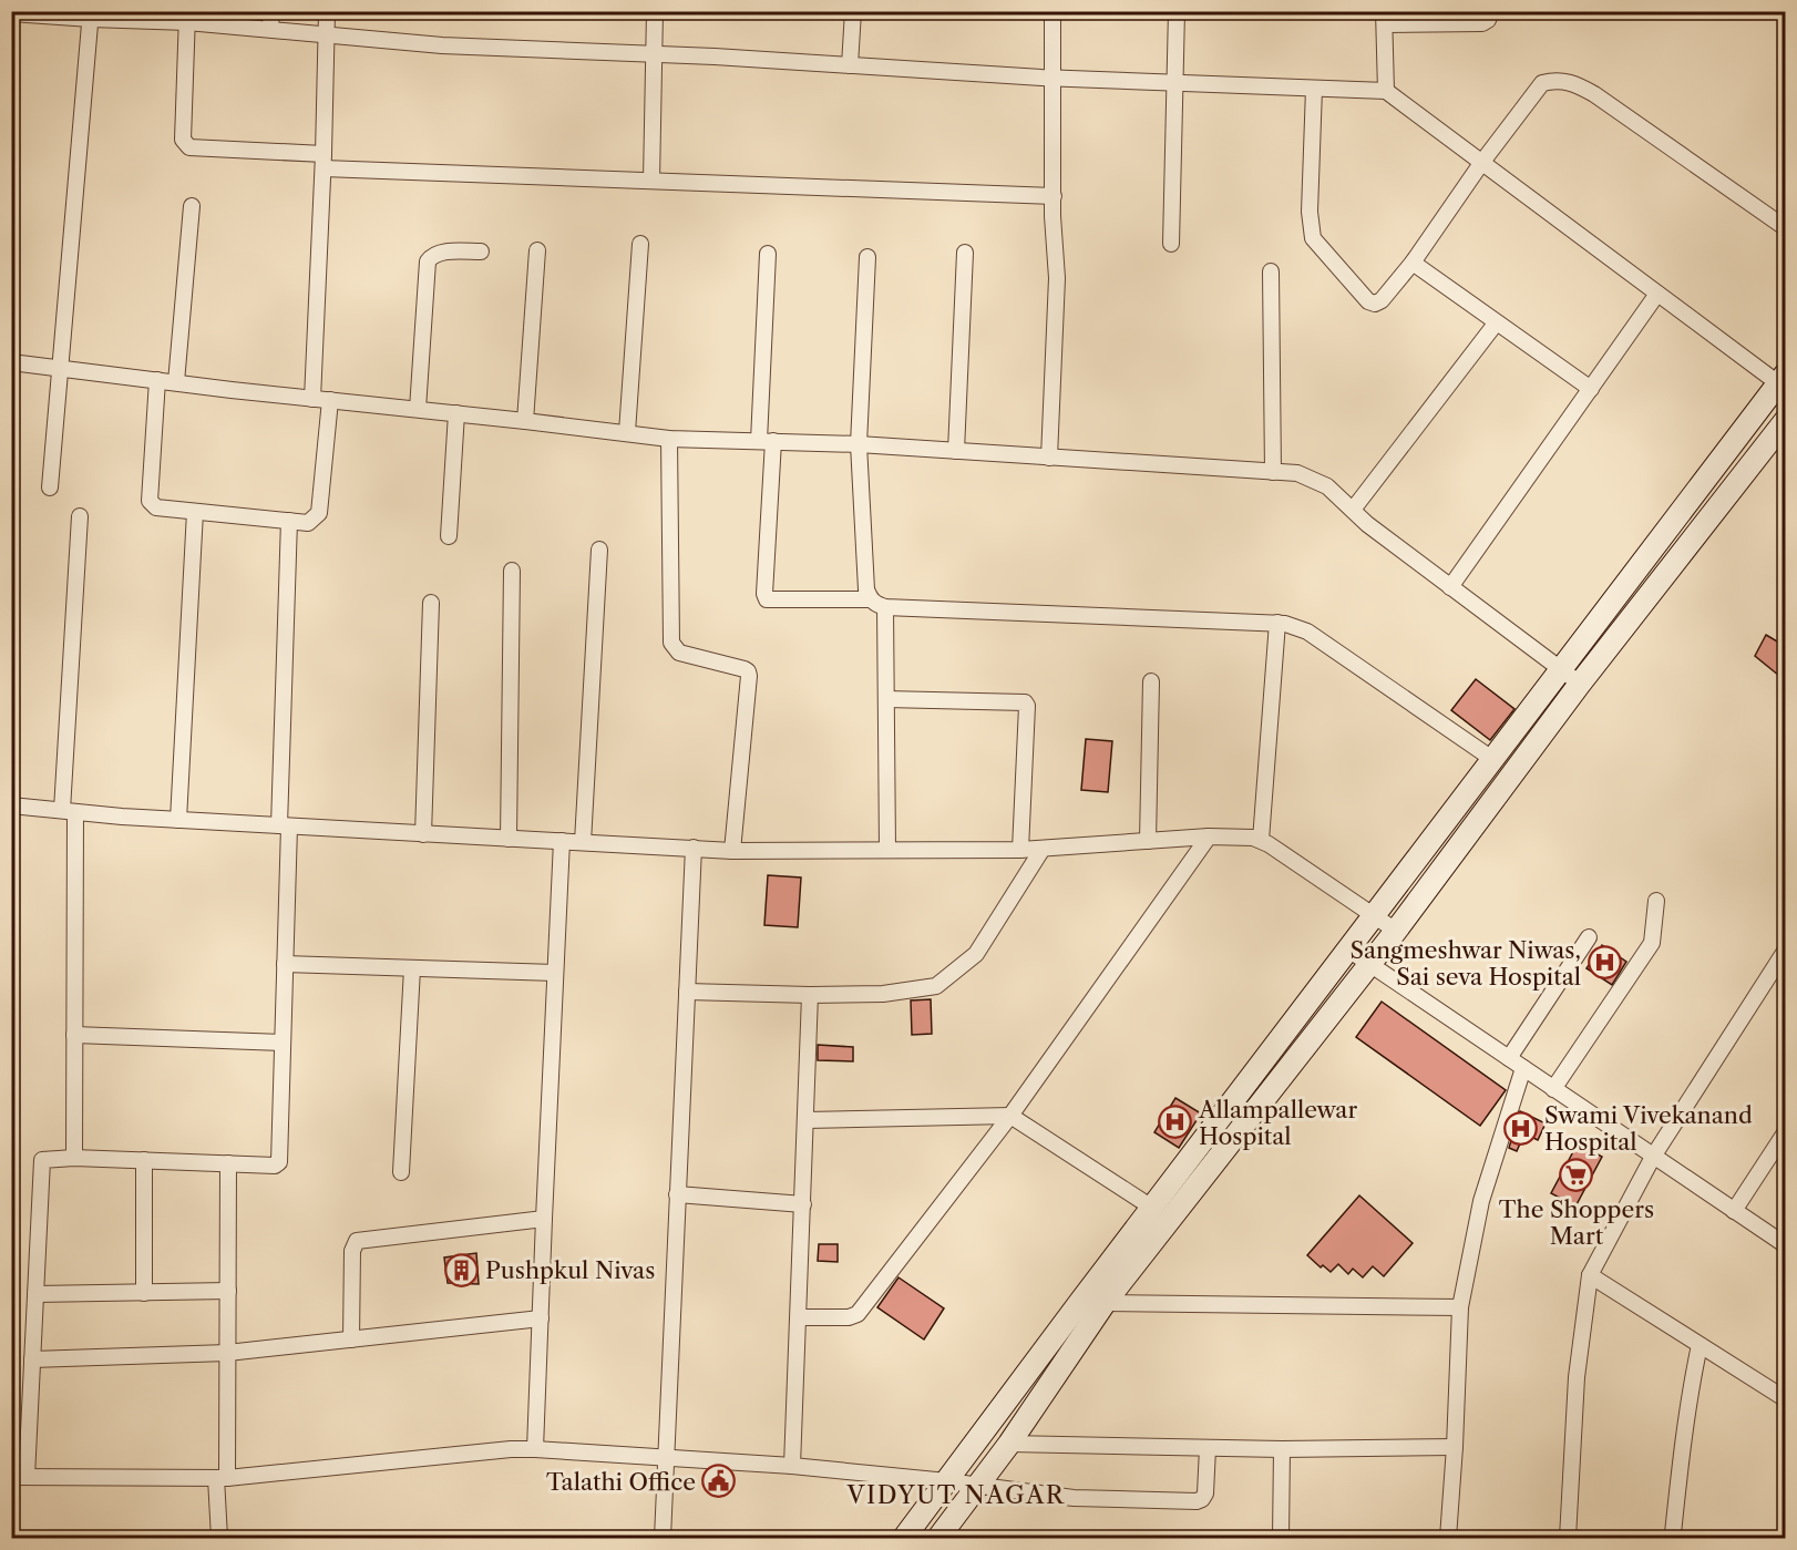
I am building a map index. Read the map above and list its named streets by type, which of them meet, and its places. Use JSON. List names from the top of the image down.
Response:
{
  "districts": ["VIDYUT NAGAR"],
  "places": {
    "hospital": ["Sangmeshwar Niwas, Sai seva Hospital", "Allampallewar Hospital", "Swami Vivekanand Hospital"],
    "supermarket": ["The Shoppers Mart"],
    "building": ["Pushpkul Nivas"],
    "public building": ["Talathi Office"]
  }
}
